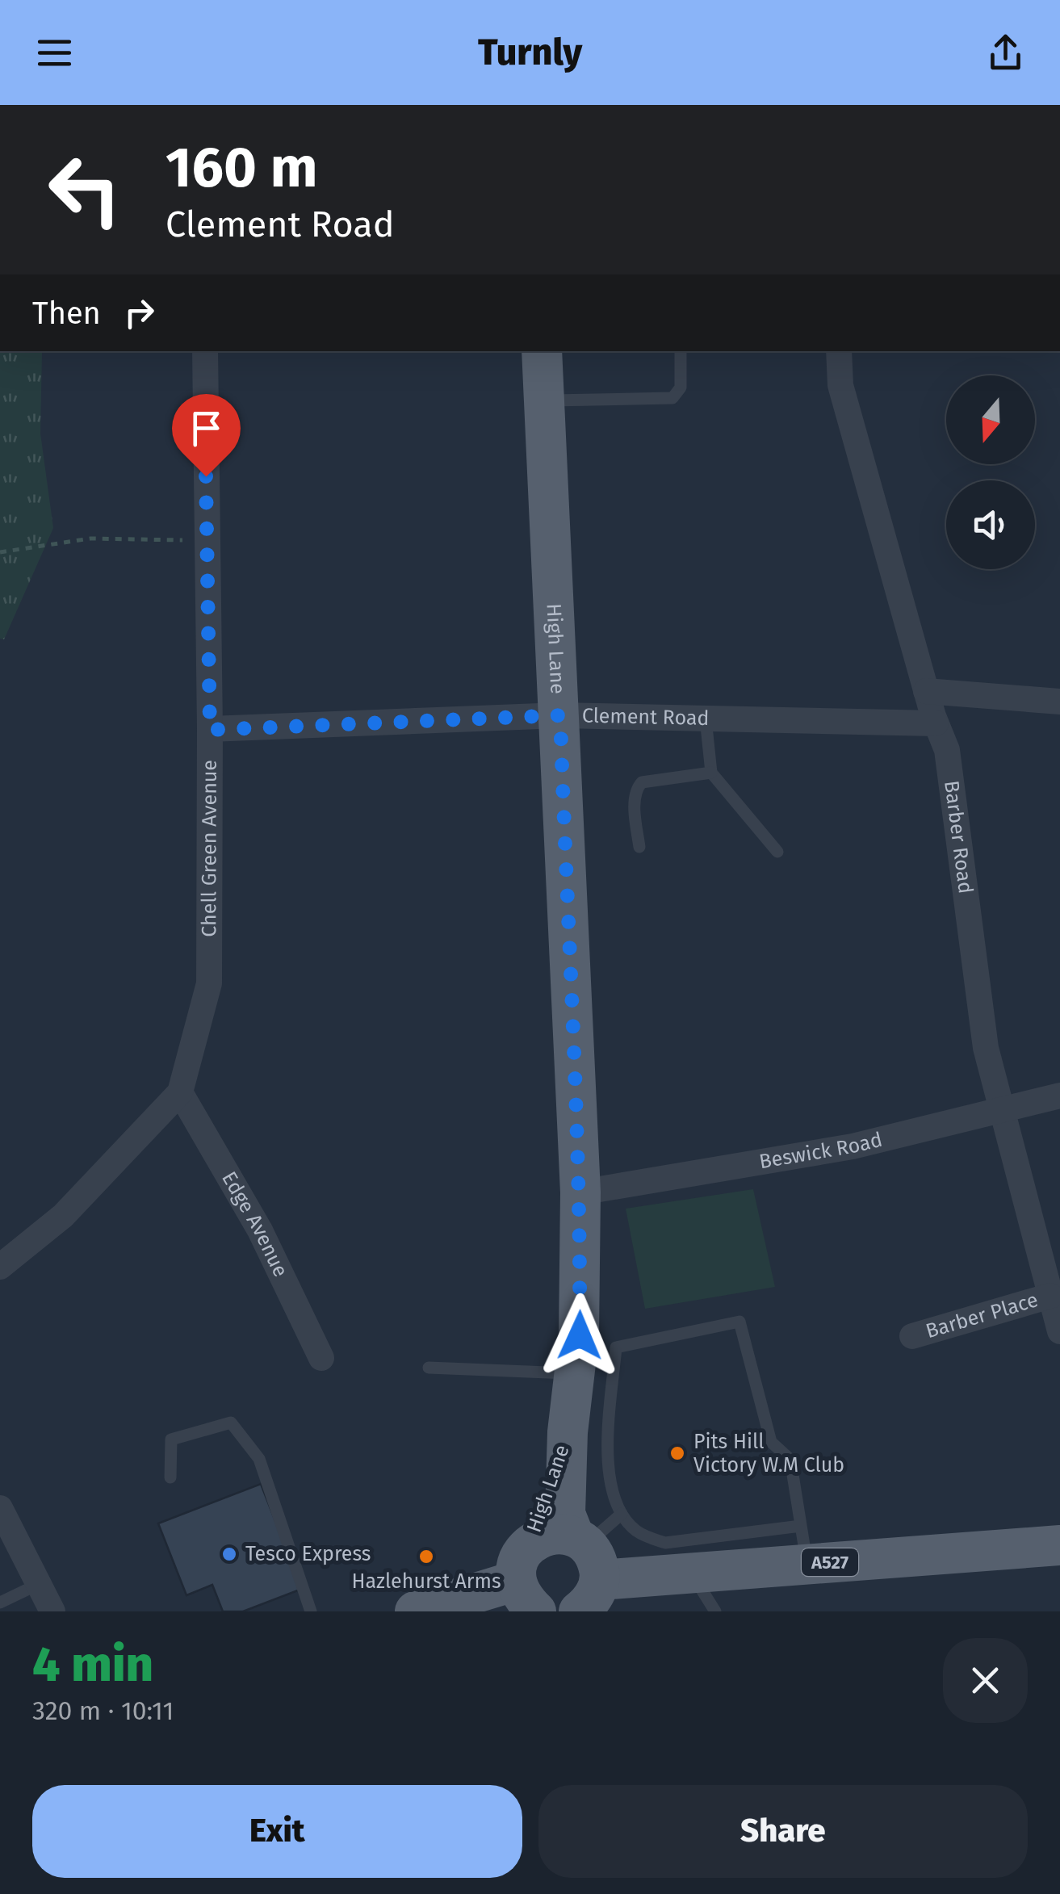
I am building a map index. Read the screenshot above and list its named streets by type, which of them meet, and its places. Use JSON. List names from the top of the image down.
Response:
{
  "streets": {
    "main road": ["High Lane", "A527"],
    "street": [
      "Clement Road",
      "Barber Road",
      "Chell Green Avenue",
      "Beswick Road",
      "Edge Avenue",
      "Barber Place"
    ]
  },
  "crossings": [
    ["High Lane", "Clement Road"],
    ["High Lane", "Beswick Road"],
    ["High Lane", "A527"],
    ["Clement Road", "Barber Road"],
    ["Clement Road", "Chell Green Avenue"],
    ["Barber Road", "Beswick Road"],
    ["Barber Road", "Barber Place"],
    ["Chell Green Avenue", "Edge Avenue"]
  ],
  "places": ["Pits Hill Victory W.M Club", "Tesco Express", "Hazlehurst Arms"],
  "north": "bottom",
  "page": {
    "header": "Turnly",
    "turn": ["160 m", "Clement Road"],
    "then": "Then",
    "heading": ["4 min", "320 m · 10:11"],
    "buttons": ["Exit", "Share"]
  }
}
